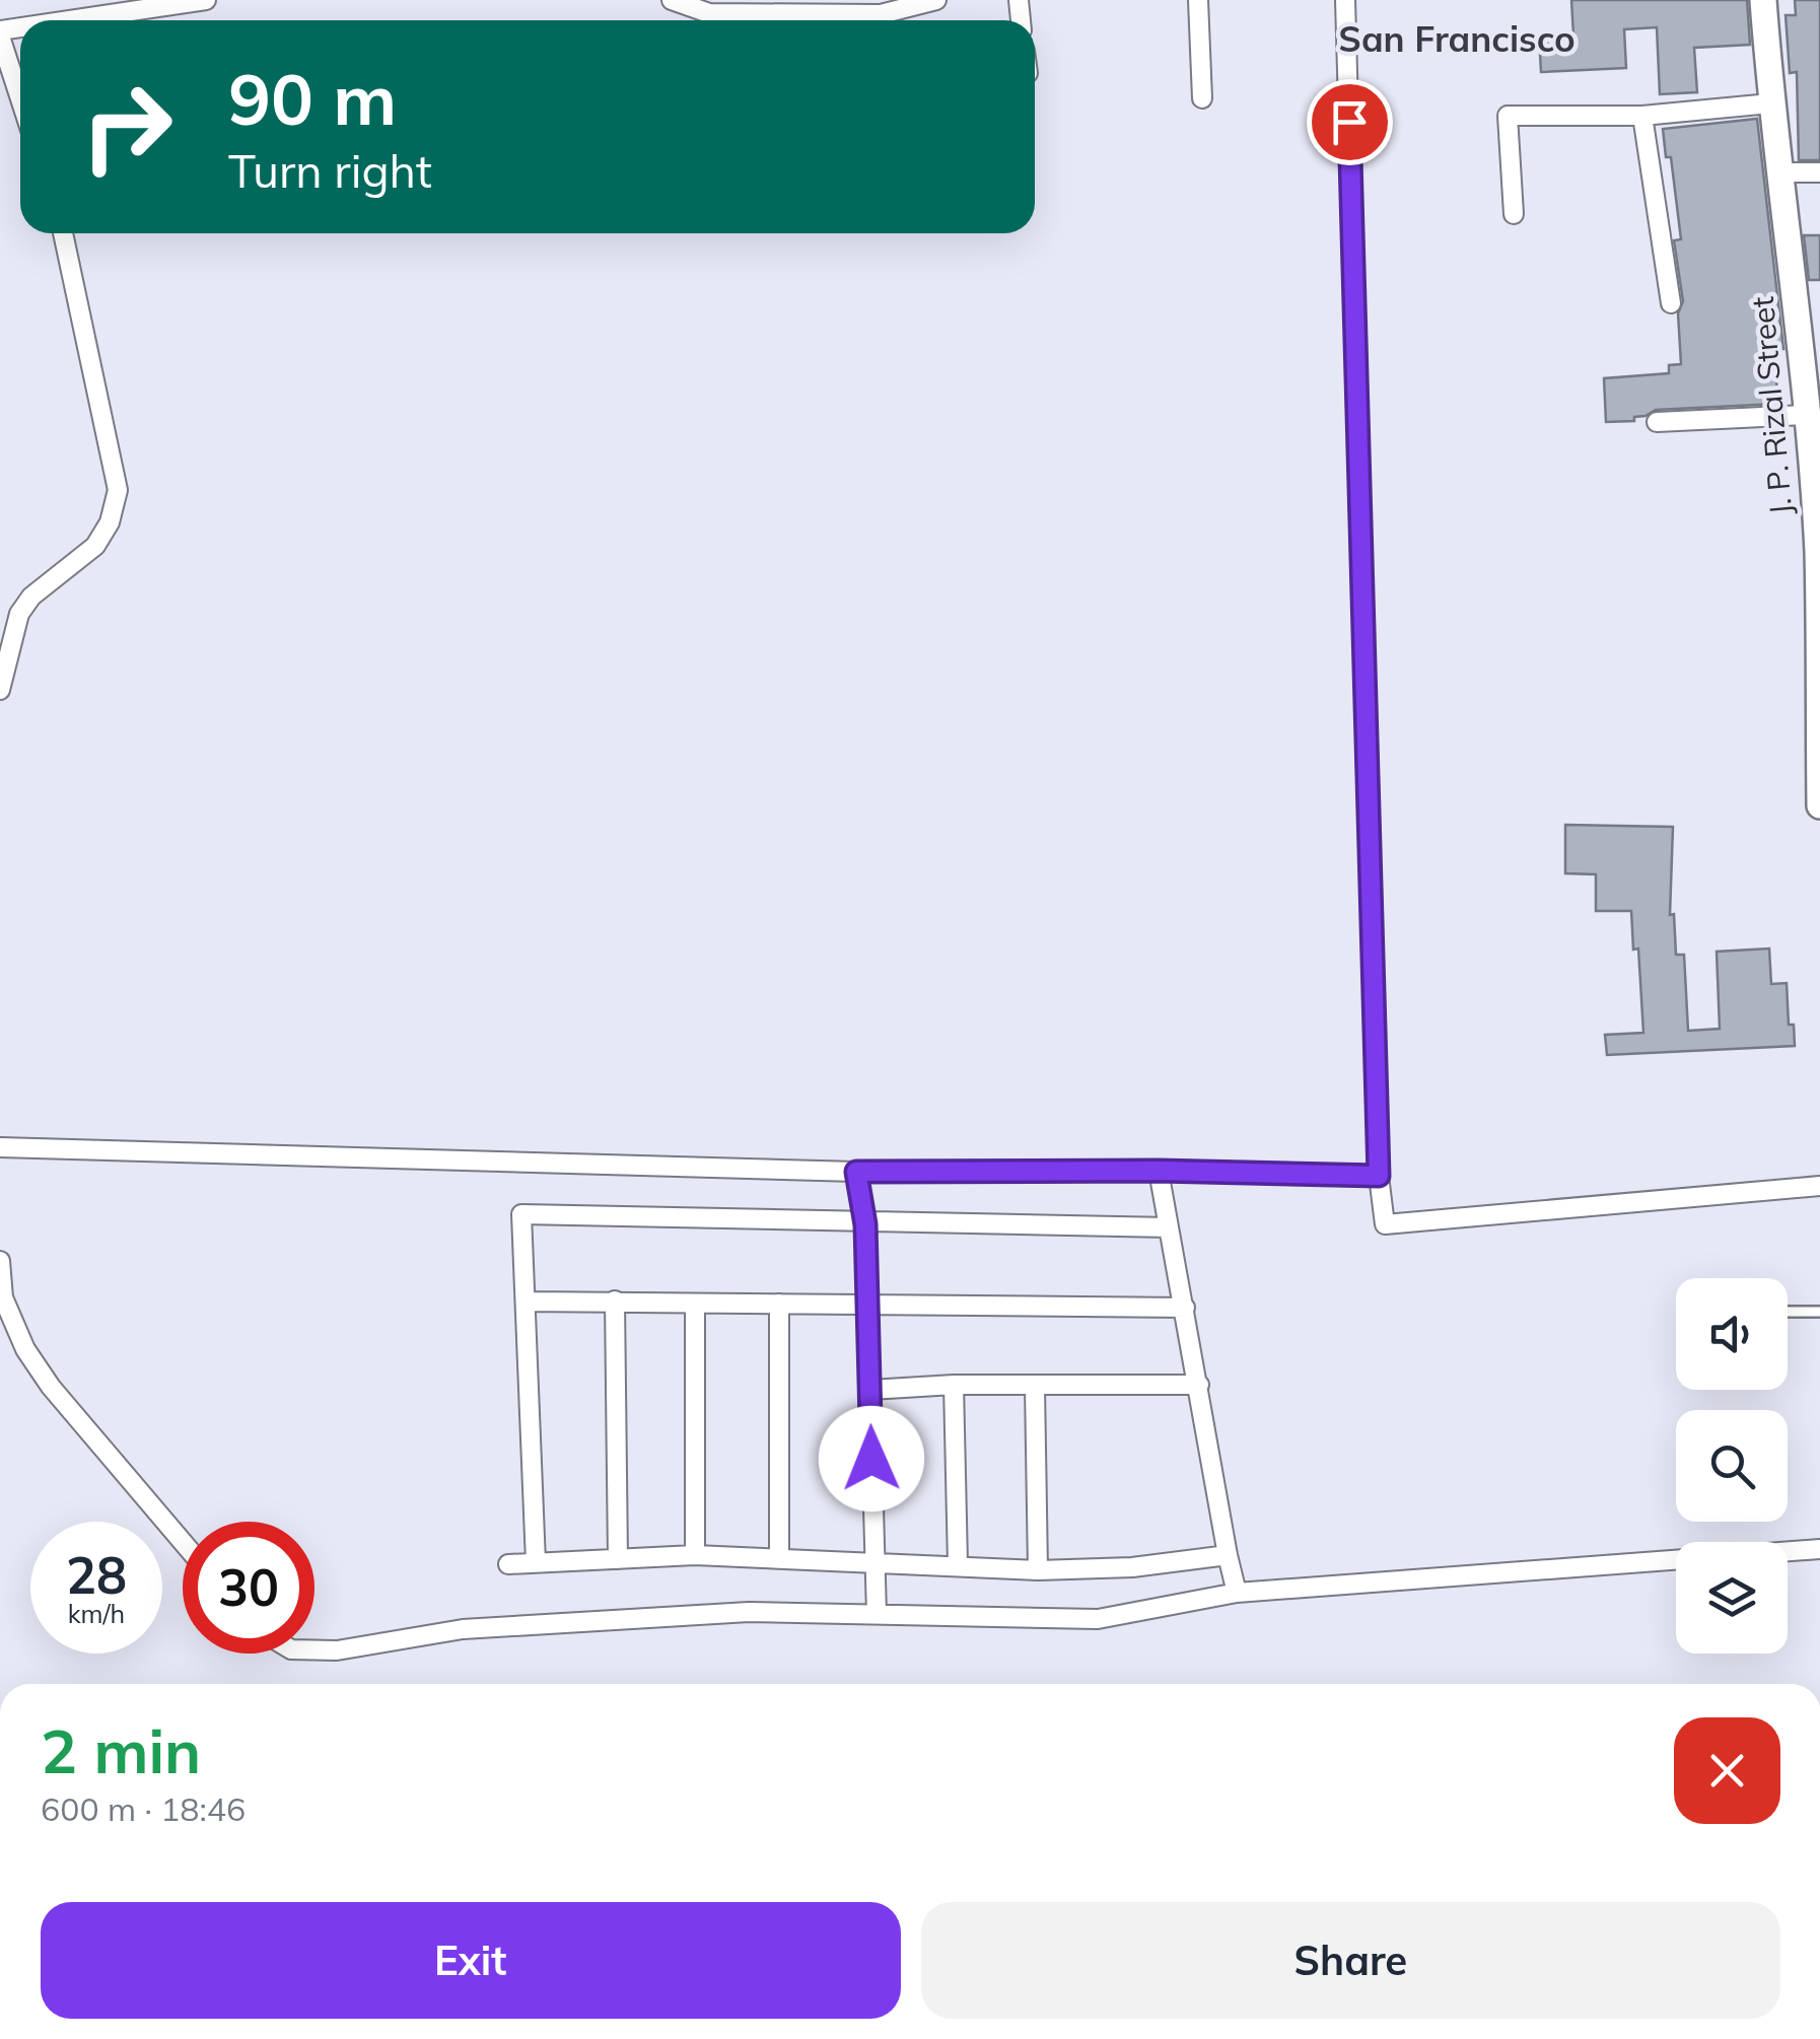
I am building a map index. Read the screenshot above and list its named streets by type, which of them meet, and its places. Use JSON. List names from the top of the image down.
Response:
{
  "streets": {
    "main road": ["J. P. Rizal Street"]
  },
  "districts": ["San Francisco"],
  "page": {
    "turn": ["90 m", "Turn right"],
    "speed": "28 km/h",
    "limit": "30",
    "heading": ["2 min", "600 m · 18:46"],
    "buttons": ["Exit", "Share"]
  }
}
